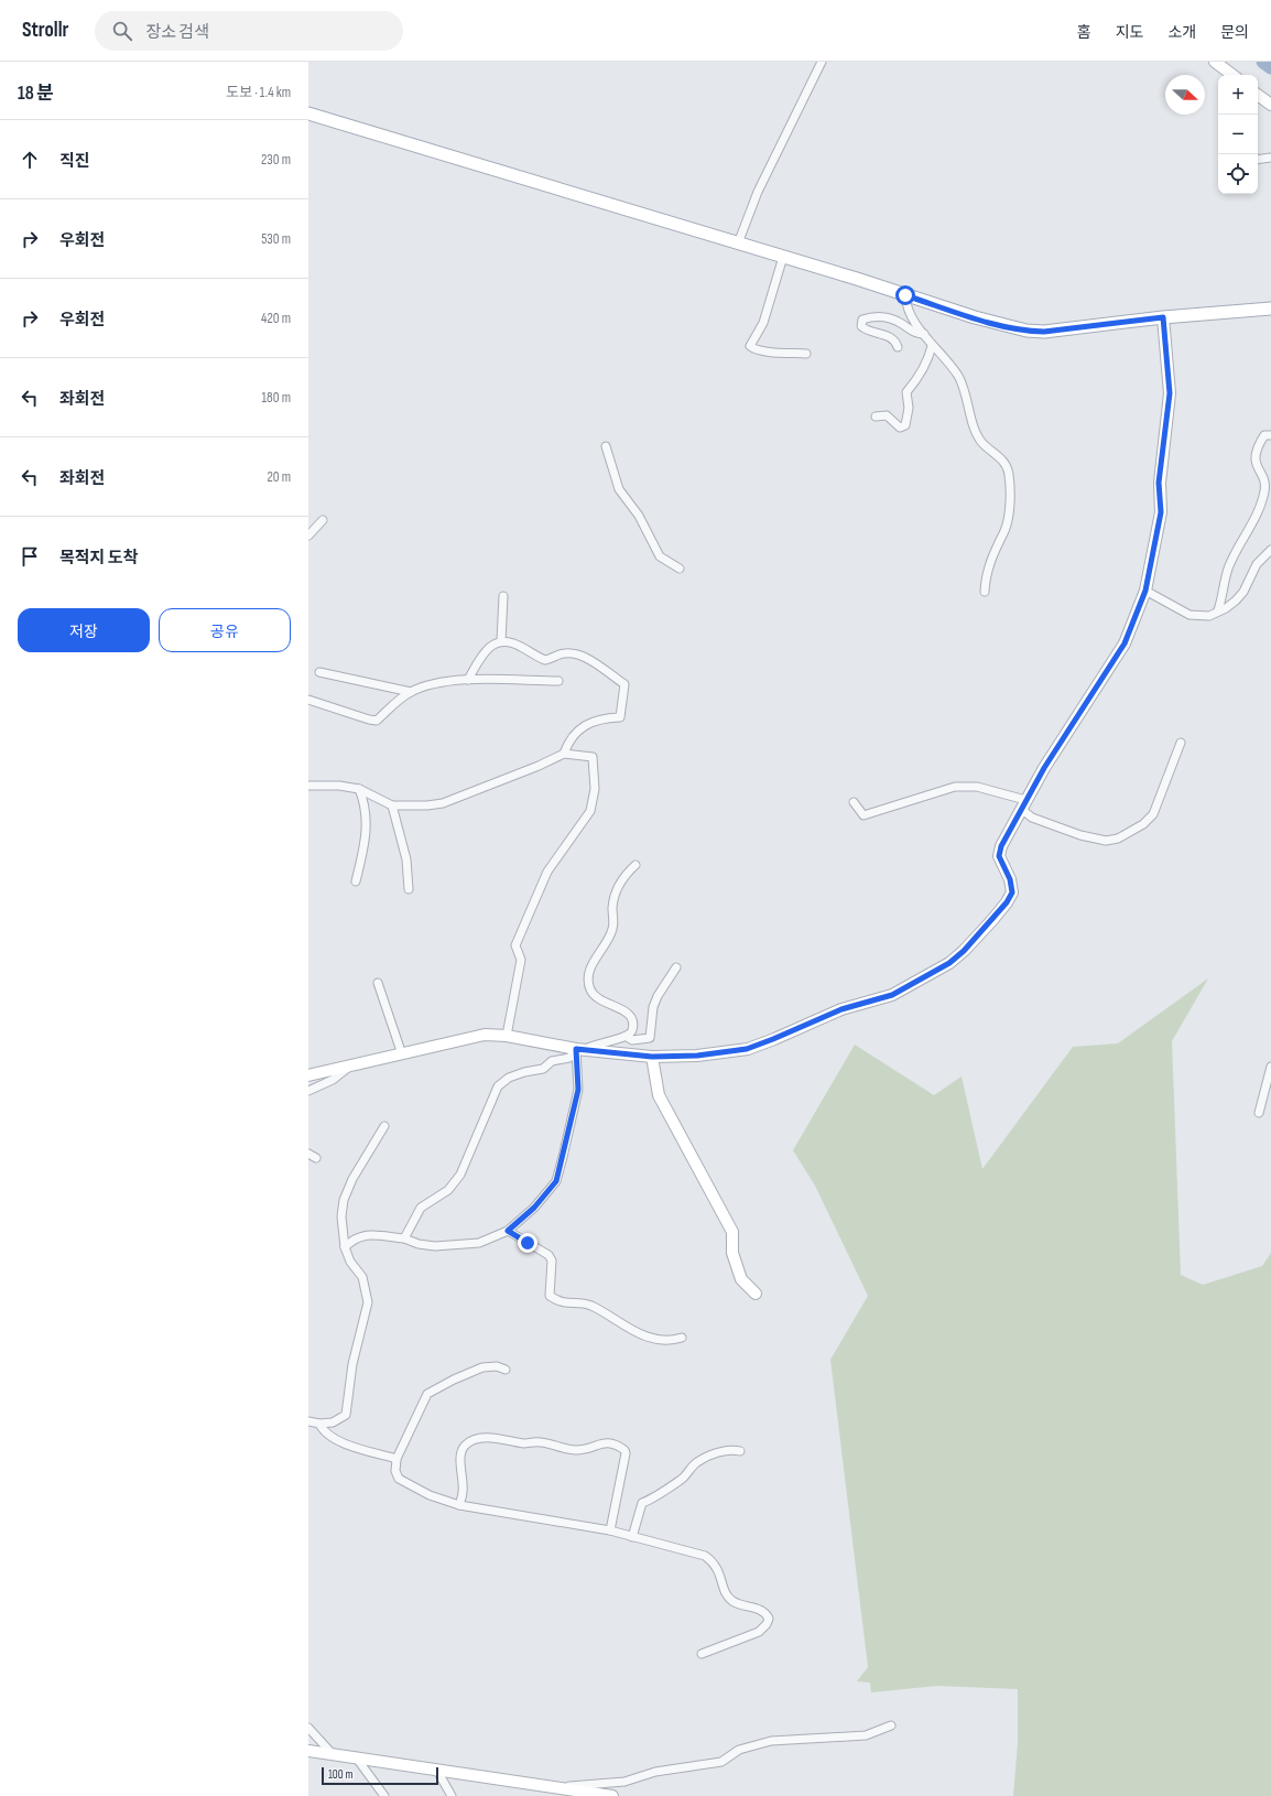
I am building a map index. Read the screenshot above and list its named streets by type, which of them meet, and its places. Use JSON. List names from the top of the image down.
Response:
{
  "scale_bar": "100 m",
  "north": "right",
  "page": {
    "header": "Strollr",
    "search": "장소 검색",
    "nav": [
      "홈",
      "지도",
      "소개",
      "문의"
    ],
    "heading": ["18 분", "도보 · 1.4 km"],
    "map_buttons": ["+", "−"],
    "list": [
      ["직진", "230 m"],
      ["우회전", "530 m"],
      ["우회전", "420 m"],
      ["좌회전", "180 m"],
      ["좌회전", "20 m"],
      "목적지 도착"
    ],
    "buttons": ["저장", "공유"],
    "scale": "100 m"
  }
}
